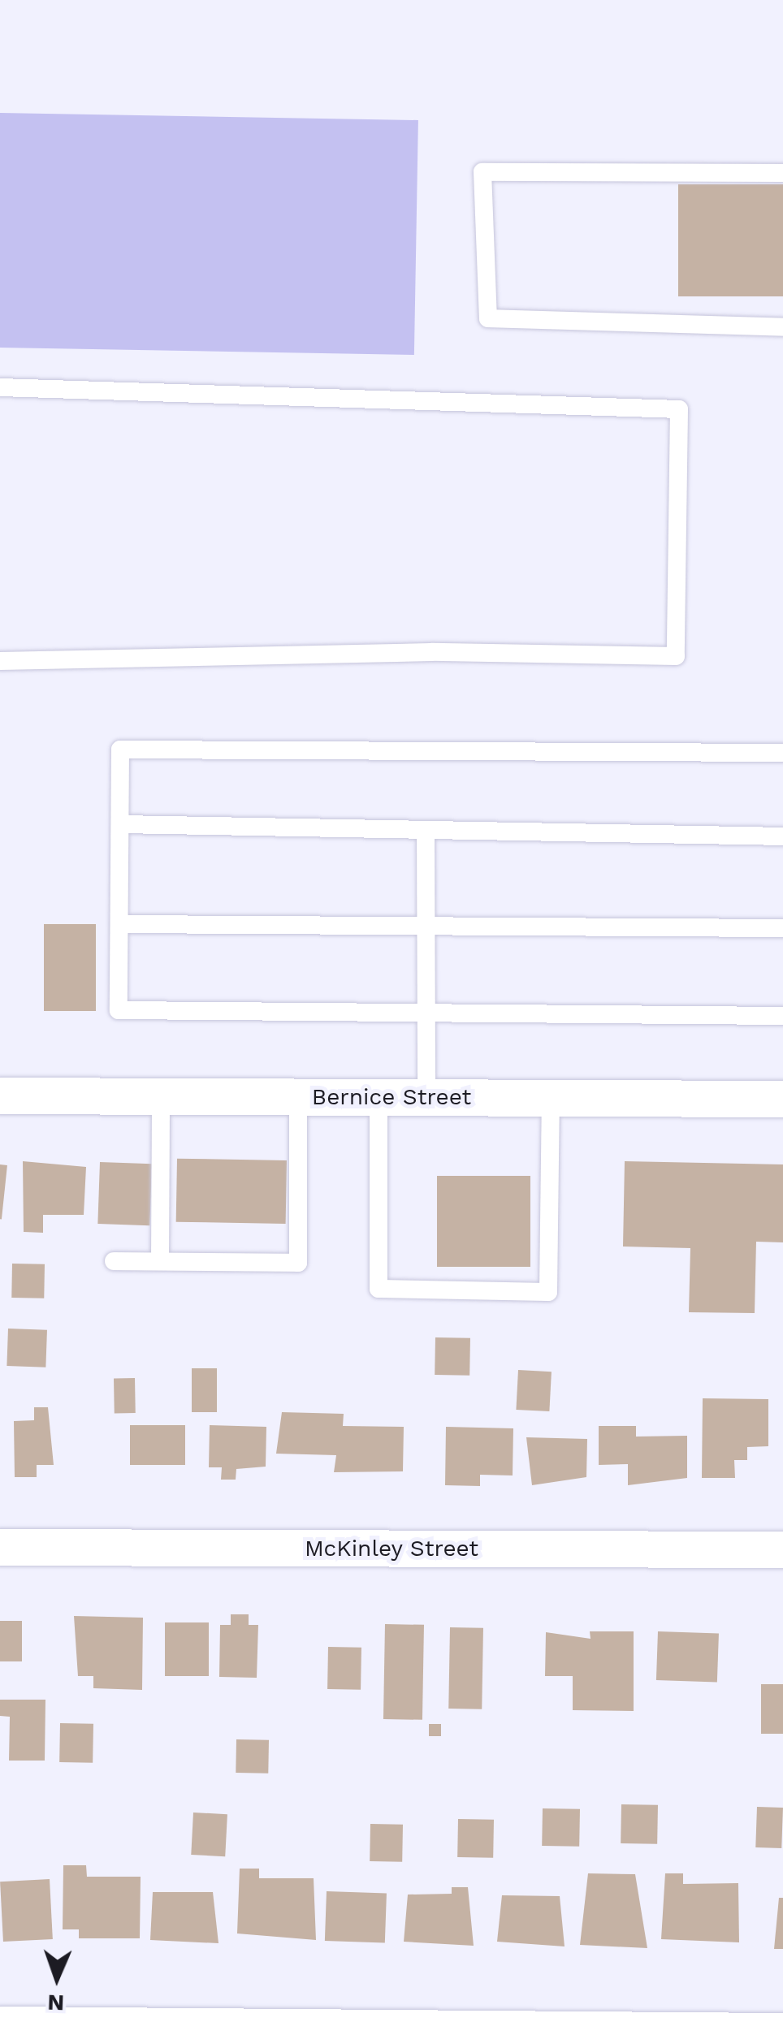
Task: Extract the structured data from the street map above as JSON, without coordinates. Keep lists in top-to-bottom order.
{
  "streets": {
    "street": ["Bernice Street", "McKinley Street"]
  },
  "north": "bottom"
}
